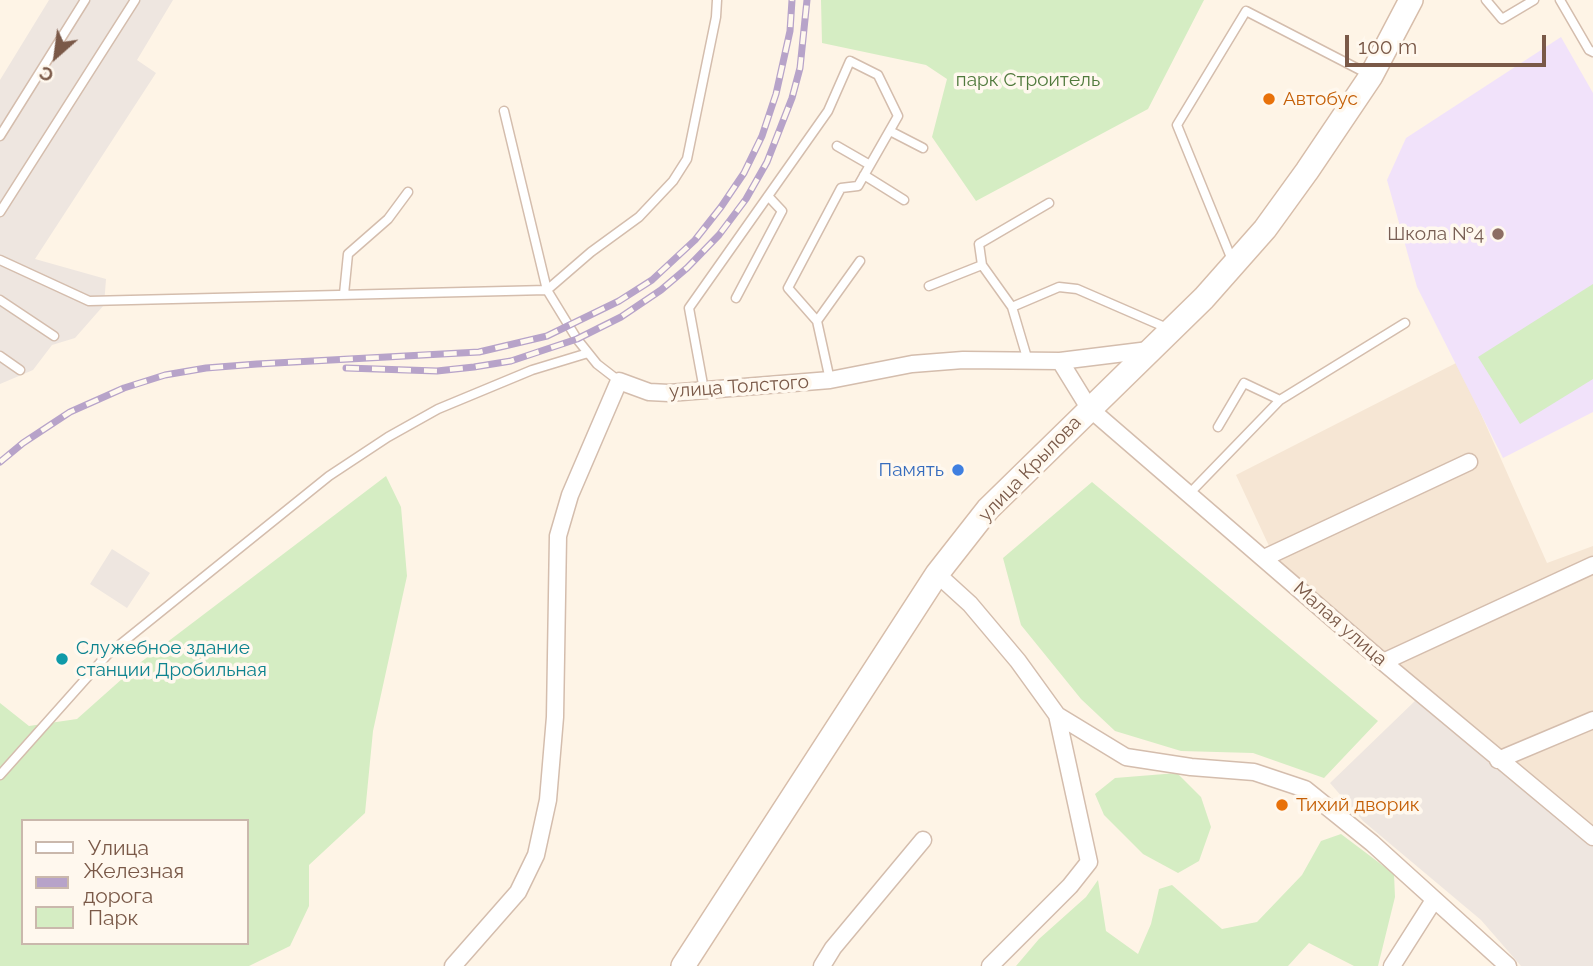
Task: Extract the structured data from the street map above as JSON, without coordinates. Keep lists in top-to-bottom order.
{
  "streets": {
    "main road": ["улица Крылова"],
    "street": ["улица Толстого", "Малая улица"]
  },
  "crossings": [
    ["улица Толстого", "улица Крылова"],
    ["улица Толстого", "Малая улица"],
    ["улица Крылова", "Малая улица"]
  ],
  "parks": ["парк Строитель"],
  "places": [
    "Автобус",
    "Школа №4",
    "Память",
    "Служебное здание станции Дробильная",
    "Тихий дворик"
  ],
  "legend": ["Улица", "Железная дорога", "Парк"],
  "scale_bar": "100 m",
  "north": "bottom left"
}
